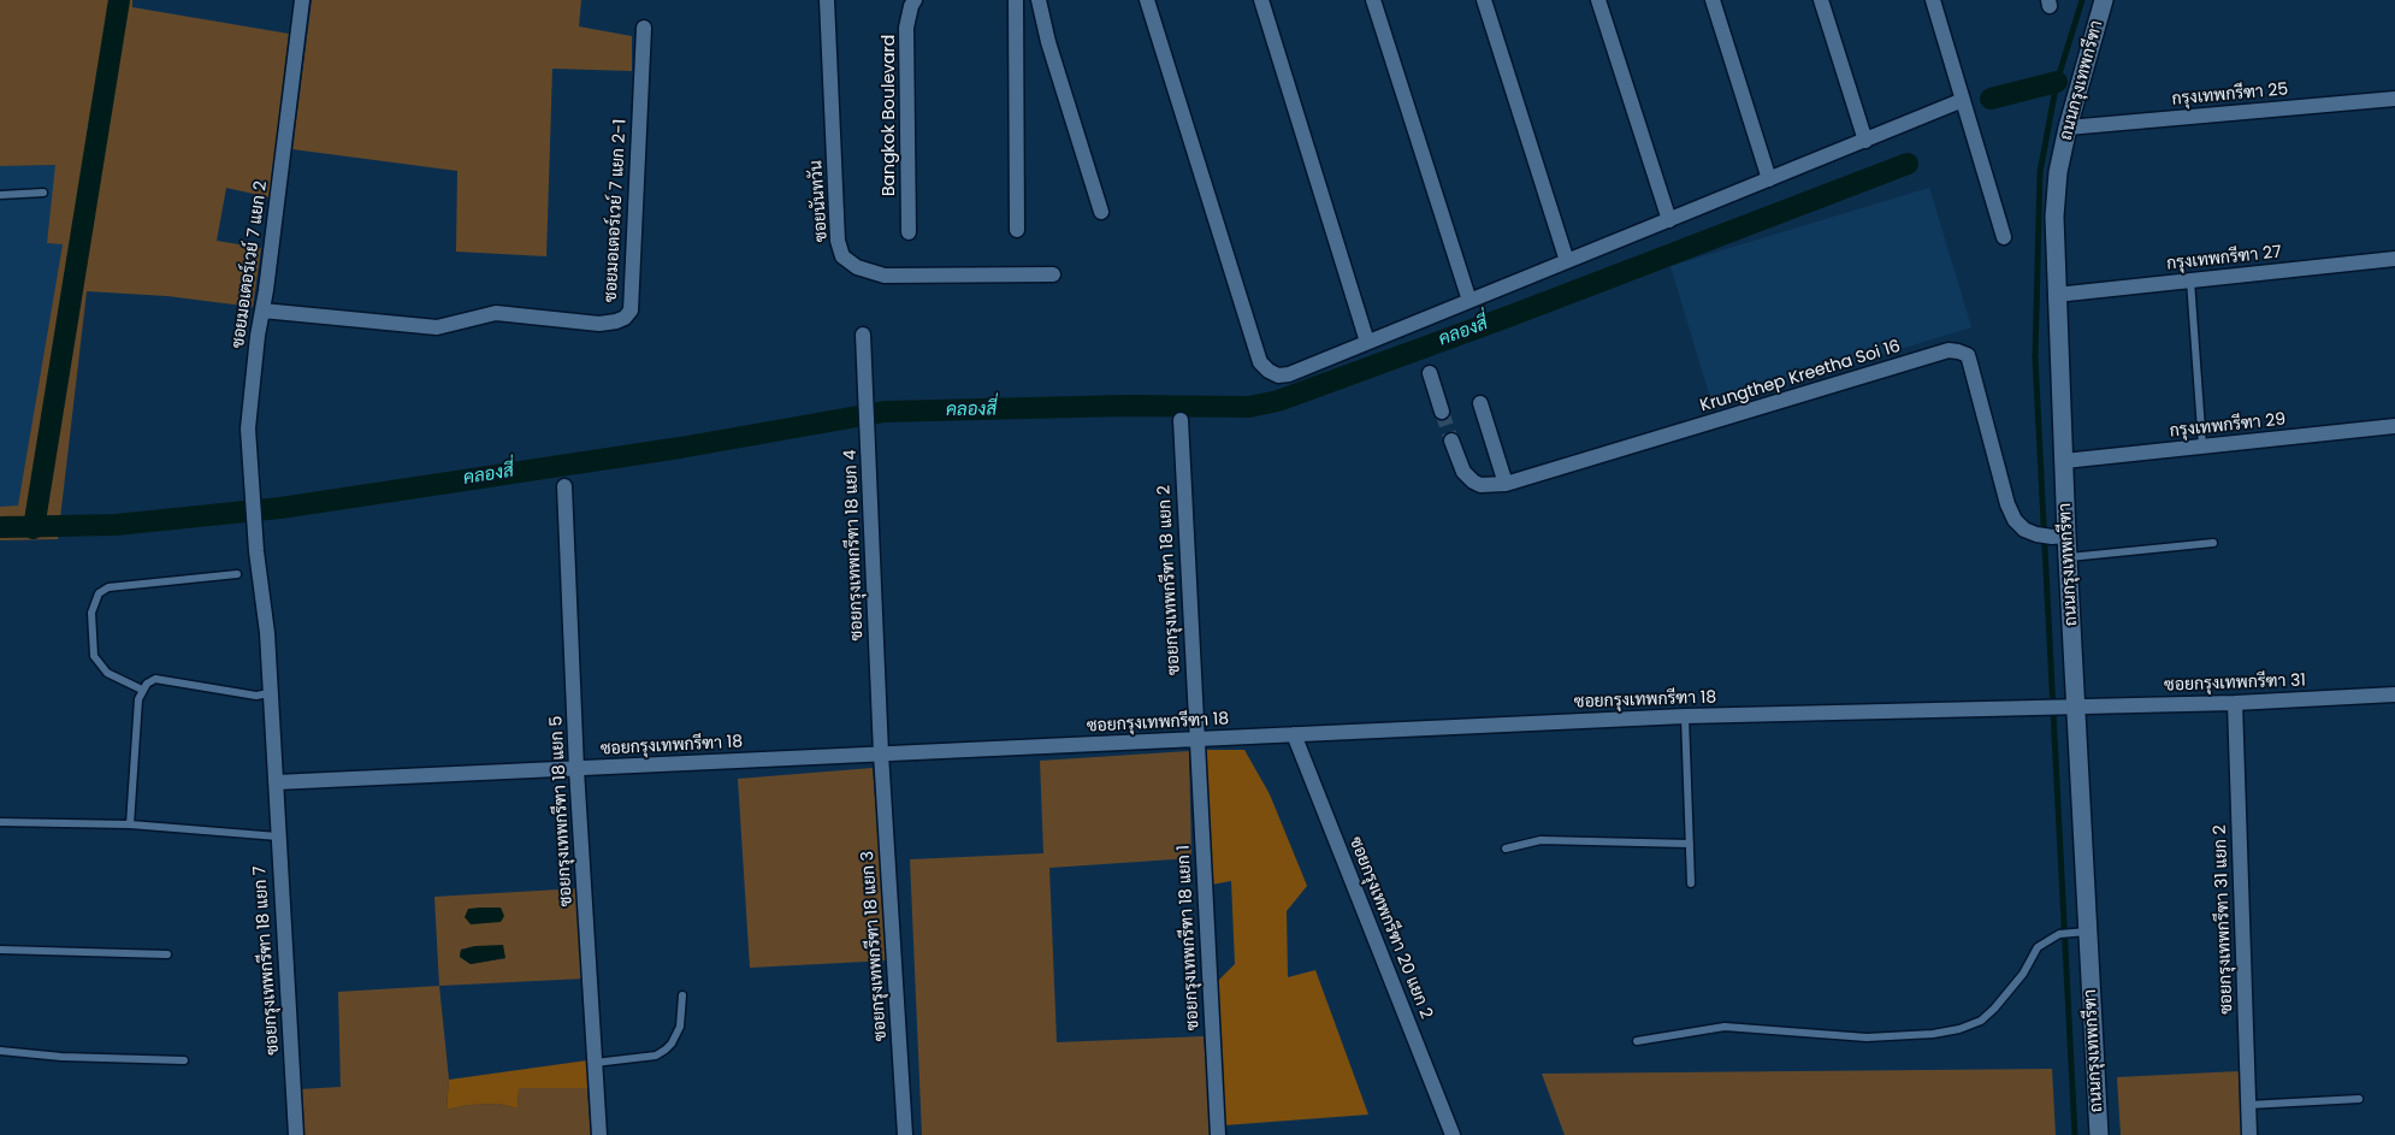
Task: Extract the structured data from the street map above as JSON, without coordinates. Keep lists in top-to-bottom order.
{
  "streets": {
    "main road": ["ถนนกรุงเทพกรีฑา"],
    "street": [
      "กรุงเทพกรีฑา 25",
      "Bangkok Boulevard",
      "ซอยนันทวัน",
      "ซอยมอเตอร์เวย์ 7 แยก 2-1",
      "กรุงเทพกรีฑา 27",
      "ซอยมอเตอร์เวย์ 7 แยก 2",
      "Krungthep Kreetha Soi 16",
      "กรุงเทพกรีฑา 29",
      "ซอยกรุงเทพกรีฑา 18 แยก 4",
      "ซอยกรุงเทพกรีฑา 18 แยก 2",
      "ซอยกรุงเทพกรีฑา 31",
      "ซอยกรุงเทพกรีฑา 18",
      "ซอยกรุงเทพกรีฑา 18 แยก 5",
      "ซอยกรุงเทพกรีฑา 31 แยก 2",
      "ซอยกรุงเทพกรีฑา 20 แยก 2",
      "ซอยกรุงเทพกรีฑา 18 แยก 1",
      "ซอยกรุงเทพกรีฑา 18 แยก 3",
      "ซอยกรุงเทพกรีฑา 18 แยก 7"
    ]
  },
  "crossings": [
    ["ถนนกรุงเทพกรีฑา", "กรุงเทพกรีฑา 25"],
    ["ถนนกรุงเทพกรีฑา", "กรุงเทพกรีฑา 27"],
    ["ถนนกรุงเทพกรีฑา", "Krungthep Kreetha Soi 16"],
    ["ถนนกรุงเทพกรีฑา", "กรุงเทพกรีฑา 29"],
    ["ถนนกรุงเทพกรีฑา", "ซอยกรุงเทพกรีฑา 31"],
    ["ซอยมอเตอร์เวย์ 7 แยก 2-1", "ซอยมอเตอร์เวย์ 7 แยก 2"],
    ["ซอยมอเตอร์เวย์ 7 แยก 2", "ซอยกรุงเทพกรีฑา 18 แยก 7"],
    ["ซอยกรุงเทพกรีฑา 18 แยก 4", "ซอยกรุงเทพกรีฑา 18"],
    ["ซอยกรุงเทพกรีฑา 18 แยก 4", "ซอยกรุงเทพกรีฑา 18 แยก 3"],
    ["ซอยกรุงเทพกรีฑา 18 แยก 2", "ซอยกรุงเทพกรีฑา 18"],
    ["ซอยกรุงเทพกรีฑา 18 แยก 2", "ซอยกรุงเทพกรีฑา 18 แยก 1"],
    ["ซอยกรุงเทพกรีฑา 31", "ซอยกรุงเทพกรีฑา 18"],
    ["ซอยกรุงเทพกรีฑา 31", "ซอยกรุงเทพกรีฑา 31 แยก 2"],
    ["ซอยกรุงเทพกรีฑา 18", "ซอยกรุงเทพกรีฑา 18 แยก 5"],
    ["ซอยกรุงเทพกรีฑา 18", "ซอยกรุงเทพกรีฑา 20 แยก 2"],
    ["ซอยกรุงเทพกรีฑา 18", "ซอยกรุงเทพกรีฑา 18 แยก 1"],
    ["ซอยกรุงเทพกรีฑา 18", "ซอยกรุงเทพกรีฑา 18 แยก 3"],
    ["ซอยกรุงเทพกรีฑา 18", "ซอยกรุงเทพกรีฑา 18 แยก 7"]
  ],
  "water": ["คลองสี่"]
}
